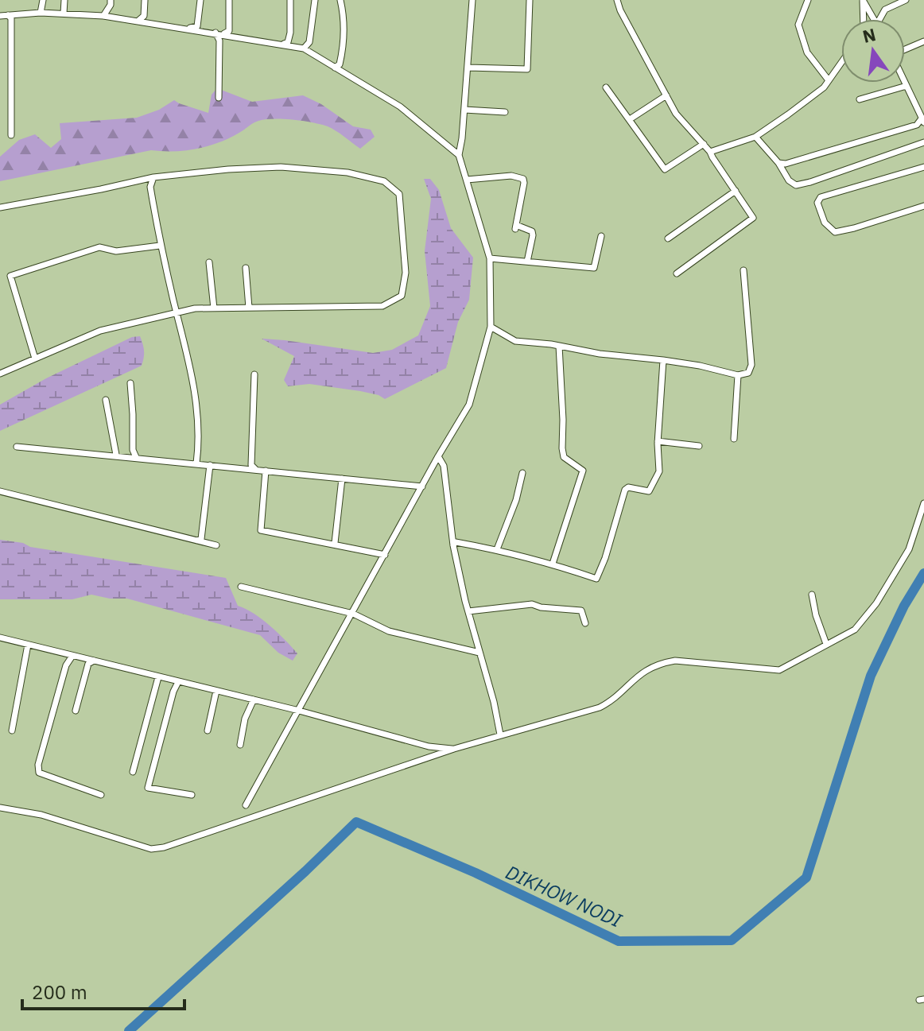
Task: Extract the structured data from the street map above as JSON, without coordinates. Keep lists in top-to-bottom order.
{
  "water": ["DIKHOW NODI"],
  "scale_bar": "200 m",
  "north": "top"
}
